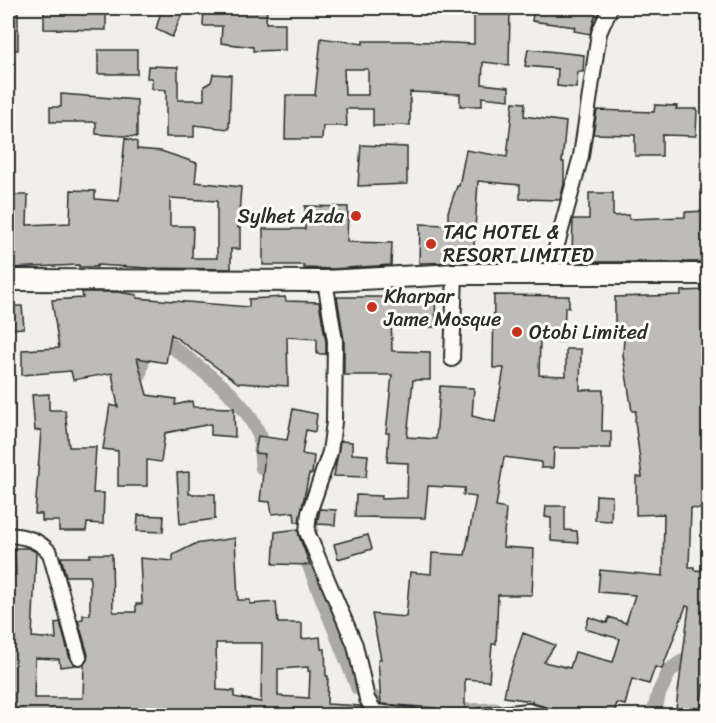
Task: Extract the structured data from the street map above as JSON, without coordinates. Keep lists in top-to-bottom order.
{
  "places": [
    "Sylhet Azda",
    "TAC HOTEL & RESORT LIMITED",
    "Kharpar Jame Mosque",
    "Otobi Limited"
  ]
}
